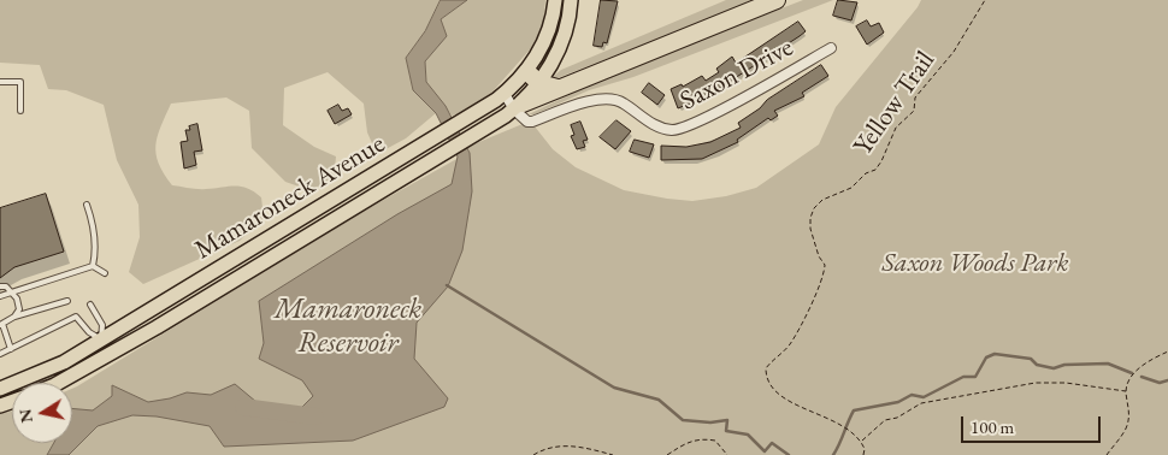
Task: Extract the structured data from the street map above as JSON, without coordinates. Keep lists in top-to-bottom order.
{
  "streets": {
    "main road": ["Mamaroneck Avenue"],
    "street": ["Saxon Drive"],
    "path": ["Yellow Trail"]
  },
  "crossings": [
    ["Saxon Drive", "Mamaroneck Avenue"]
  ],
  "water": ["Mamaroneck Reservoir"],
  "parks": ["Saxon Woods Park"],
  "scale_bar": "100 m",
  "north": "left"
}
